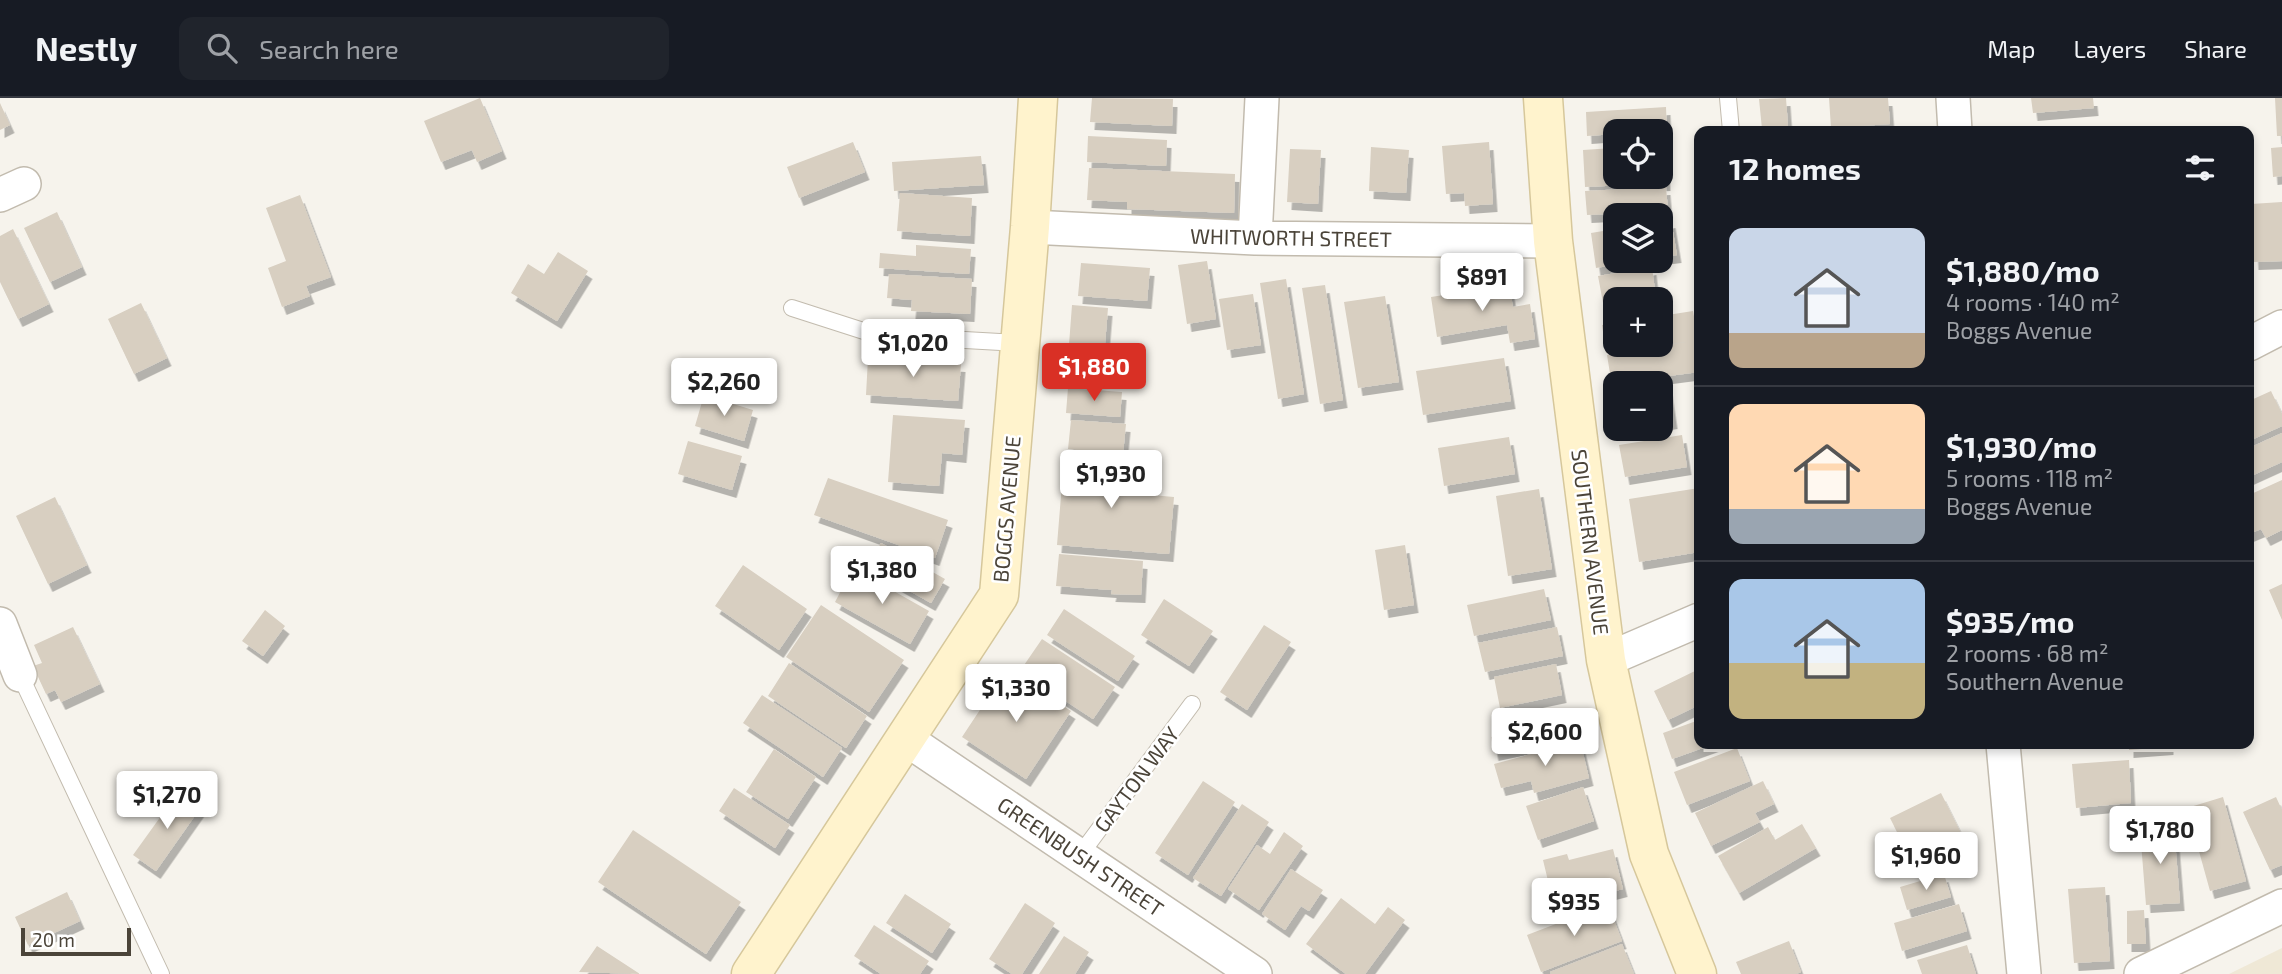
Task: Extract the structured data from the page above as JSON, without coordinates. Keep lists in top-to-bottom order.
{
  "streets": {
    "street": [
      "WHITWORTH STREET",
      "BOGGS AVENUE",
      "SOUTHERN AVENUE",
      "GREENBUSH STREET"
    ],
    "lane": ["GAYTON WAY"]
  },
  "crossings": [
    ["WHITWORTH STREET", "BOGGS AVENUE"],
    ["WHITWORTH STREET", "SOUTHERN AVENUE"],
    ["BOGGS AVENUE", "GREENBUSH STREET"],
    ["GAYTON WAY", "GREENBUSH STREET"]
  ],
  "scale_bar": "20 m",
  "page": {
    "header": "Nestly",
    "search": "Search here",
    "nav": ["Map", "Layers", "Share"],
    "map_buttons": ["+", "−"],
    "heading": "12 homes",
    "list": [
      {
        "name": "$1,880/mo",
        "note": "4 rooms · 140 m² · Boggs Avenue"
      },
      {
        "name": "$1,930/mo",
        "note": "5 rooms · 118 m² · Boggs Avenue"
      },
      {
        "name": "$935/mo",
        "note": "2 rooms · 68 m² · Southern Avenue"
      }
    ],
    "price": [
      "$891",
      "$1,020",
      "$1,880",
      "$2,260",
      "$1,930",
      "$1,380",
      "$1,330",
      "$2,600",
      "$1,270",
      "$1,780",
      "$1,960",
      "$935"
    ],
    "scale": "20 m"
  }
}
